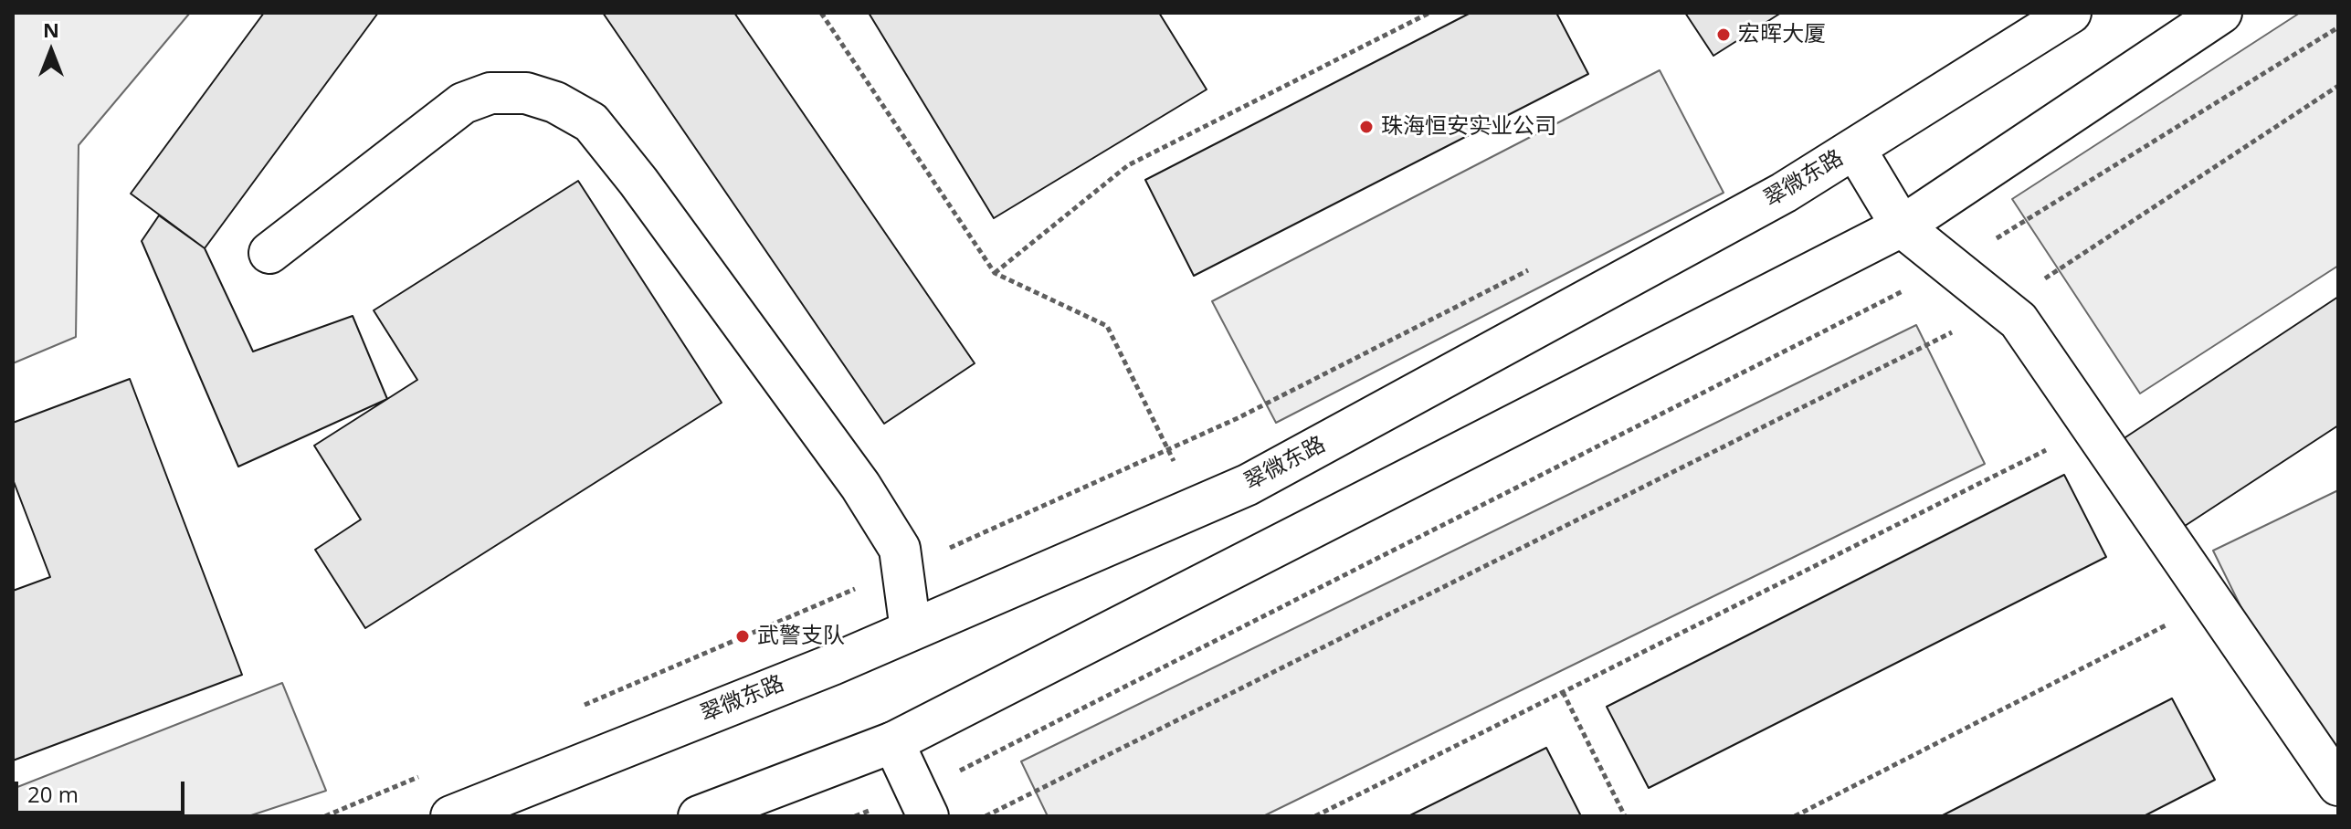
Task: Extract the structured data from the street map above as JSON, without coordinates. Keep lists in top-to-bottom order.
{
  "streets": {
    "main road": ["翠微东路"]
  },
  "places": ["宏晖大厦", "珠海恒安实业公司", "武警支队"],
  "scale_bar": "20 m",
  "north": "top"
}
